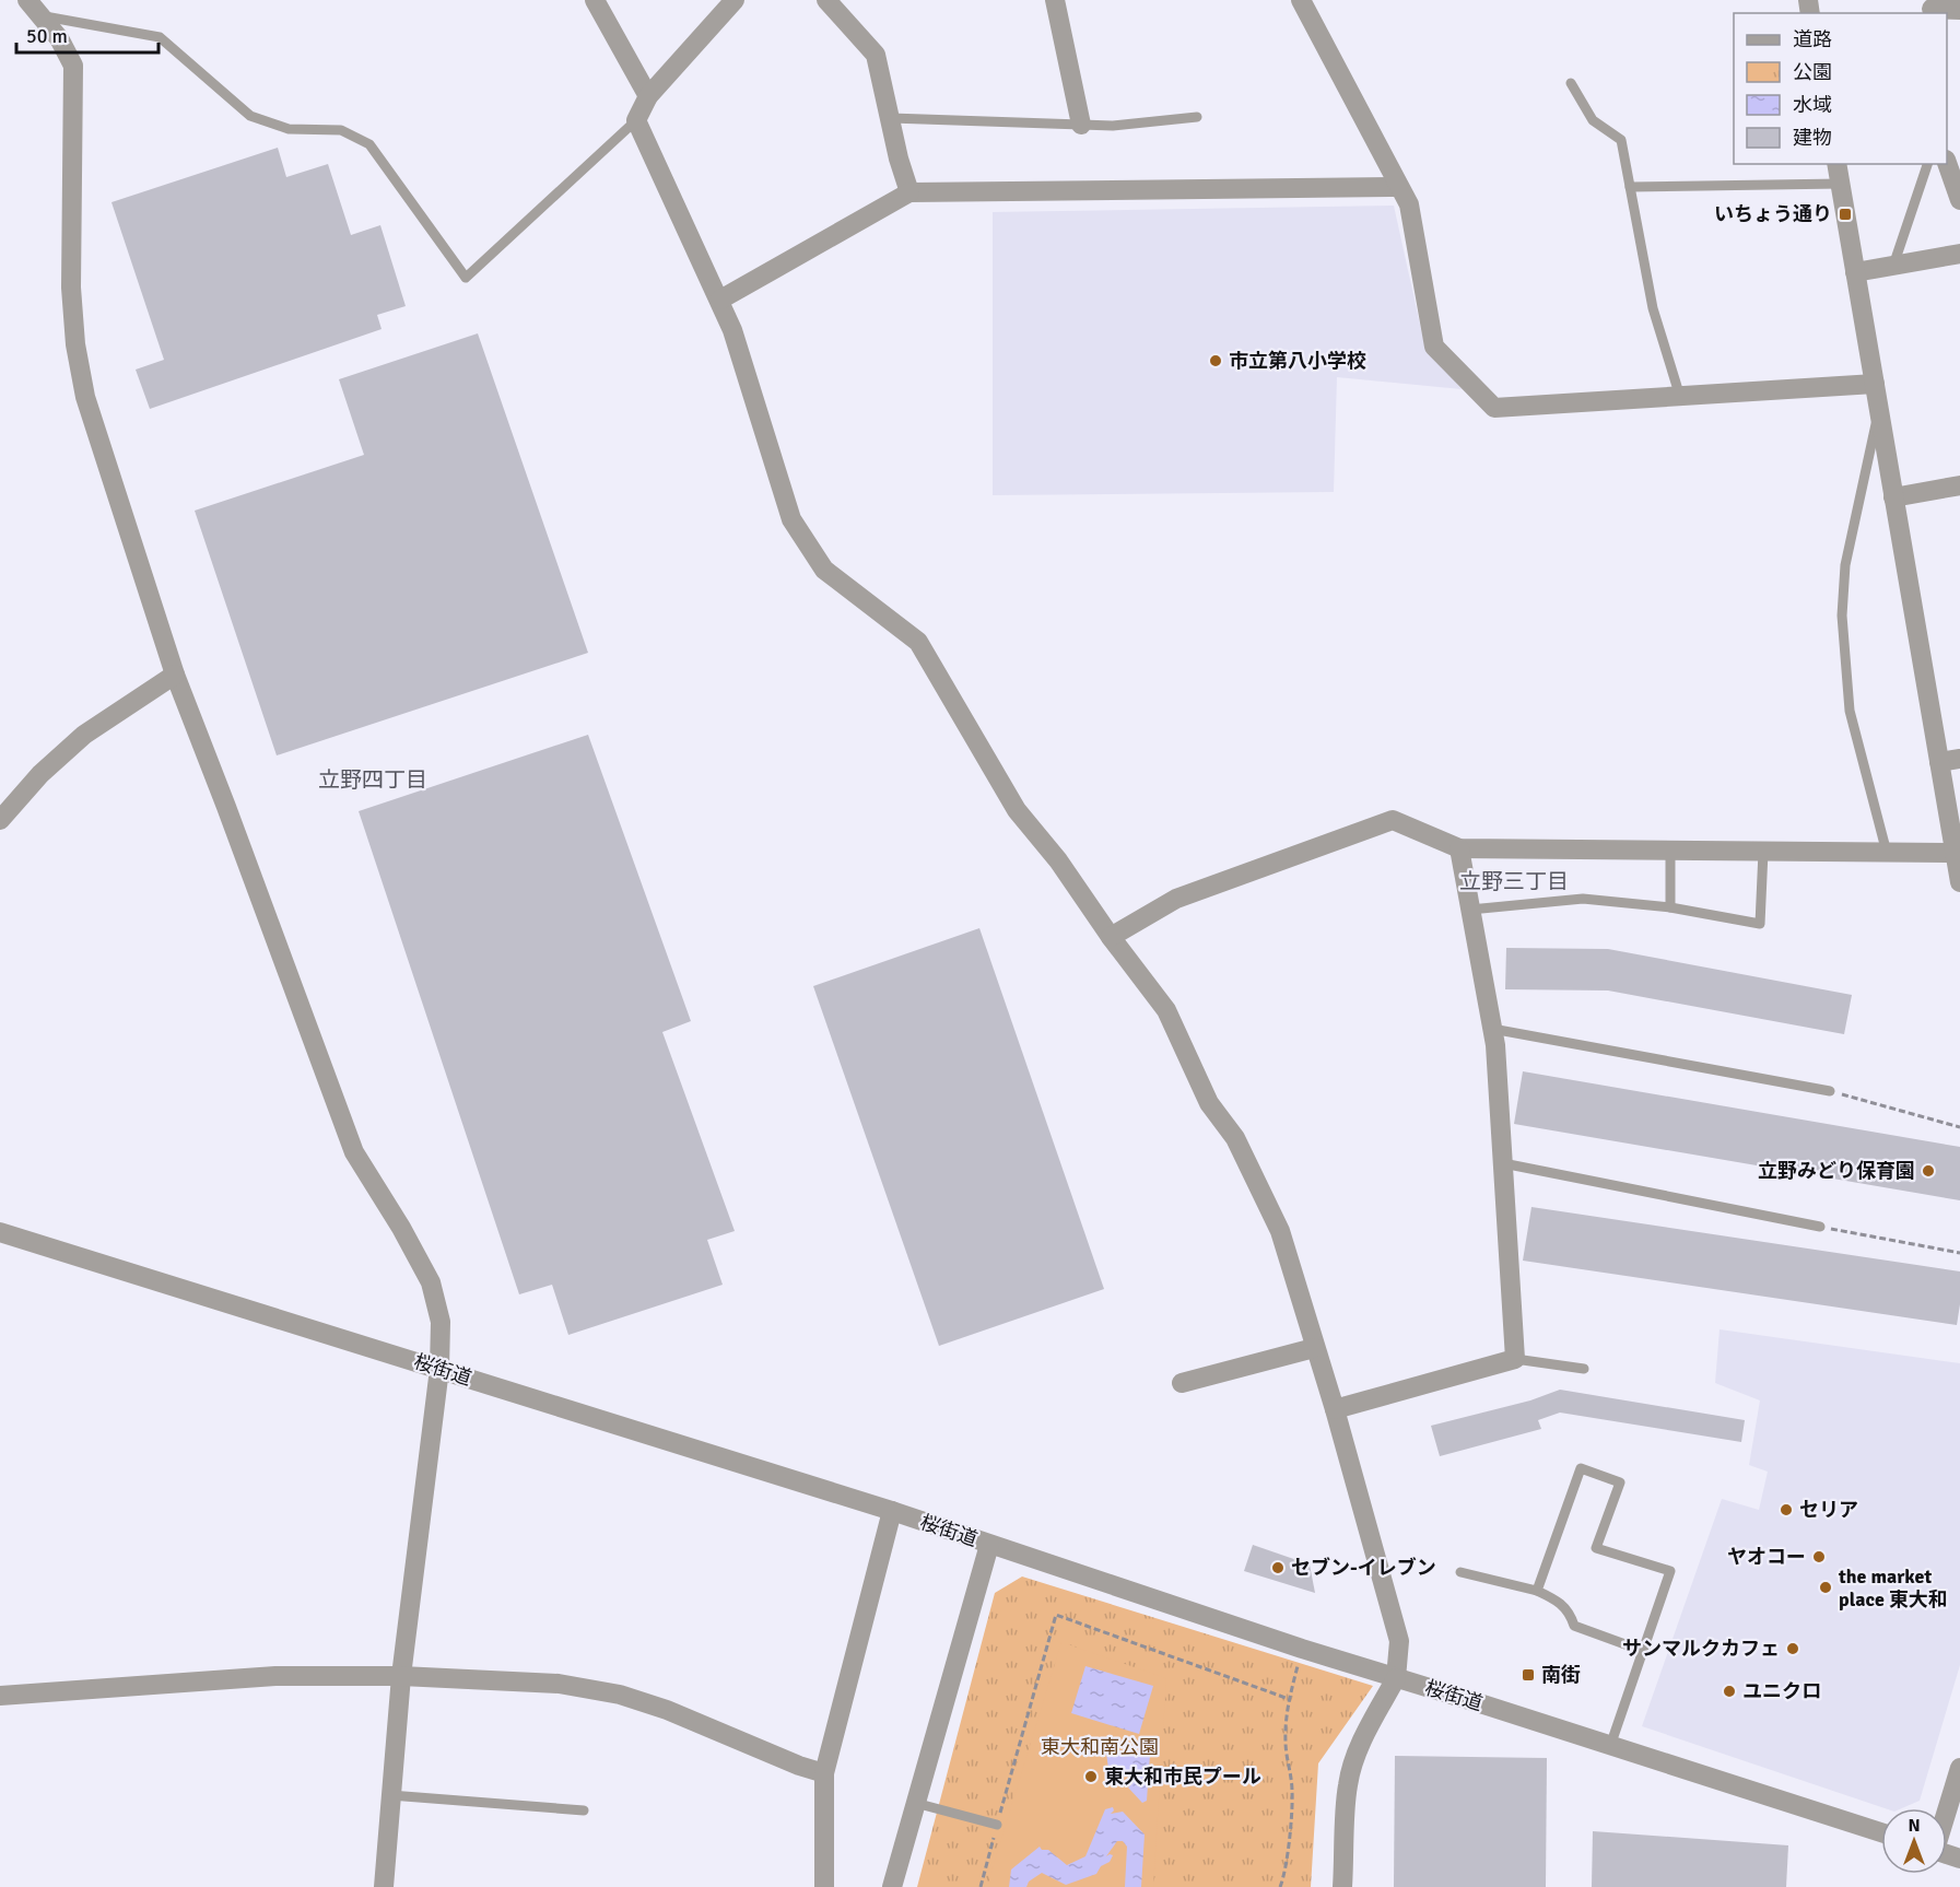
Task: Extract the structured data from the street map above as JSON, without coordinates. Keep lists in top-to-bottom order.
{
  "streets": {
    "street": ["桜街道"]
  },
  "districts": ["立野四丁目", "立野三丁目"],
  "parks": ["東大和南公園"],
  "places": {
    "transit": ["いちょう通り", "南街"],
    "other": [
      "市立第八小学校",
      "立野みどり保育園",
      "セリア",
      "ヤオコー",
      "セブン-イレブン",
      "the market place 東大和",
      "サンマルクカフェ",
      "ユニクロ",
      "東大和市民プール"
    ]
  },
  "legend": [
    "道路",
    "公園",
    "水域",
    "建物"
  ],
  "scale_bar": "50 m",
  "north": "top"
}
